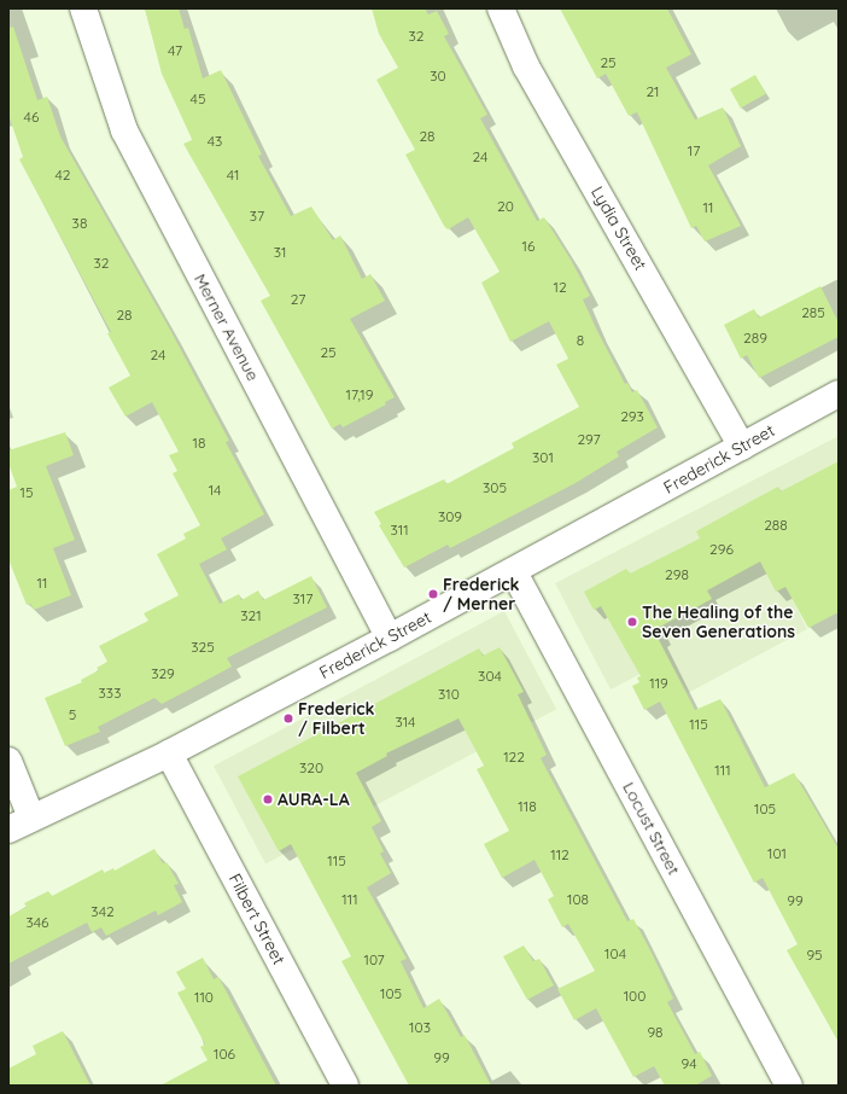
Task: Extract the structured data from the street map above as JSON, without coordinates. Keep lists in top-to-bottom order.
{
  "streets": {
    "street": [
      "Lydia Street",
      "Merner Avenue",
      "Frederick Street",
      "Locust Street",
      "Filbert Street"
    ]
  },
  "crossings": [
    ["Lydia Street", "Frederick Street"],
    ["Merner Avenue", "Frederick Street"],
    ["Frederick Street", "Locust Street"],
    ["Frederick Street", "Filbert Street"]
  ],
  "places": [
    "Frederick / Merner",
    "The Healing of the Seven Generations",
    "Frederick / Filbert",
    "AURA-LA"
  ],
  "house_numbers": [
    "32",
    "47",
    "25",
    "30",
    "21",
    "45",
    "46",
    "28",
    "43",
    "17",
    "24",
    "42",
    "41",
    "20",
    "11",
    "37",
    "38",
    "16",
    "31",
    "32",
    "12",
    "27",
    "285",
    "28",
    "289",
    "8",
    "25",
    "24",
    "17,19",
    "293",
    "297",
    "18",
    "301",
    "305",
    "14",
    "15",
    "309",
    "288",
    "311",
    "296",
    "298",
    "11",
    "317",
    "321",
    "325",
    "329",
    "304",
    "119",
    "333",
    "310",
    "5",
    "314",
    "115",
    "122",
    "320",
    "111",
    "118",
    "105",
    "101",
    "112",
    "115",
    "111",
    "108",
    "99",
    "342",
    "346",
    "104",
    "95",
    "107",
    "105",
    "100",
    "110",
    "103",
    "98",
    "106",
    "99",
    "94"
  ]
}
